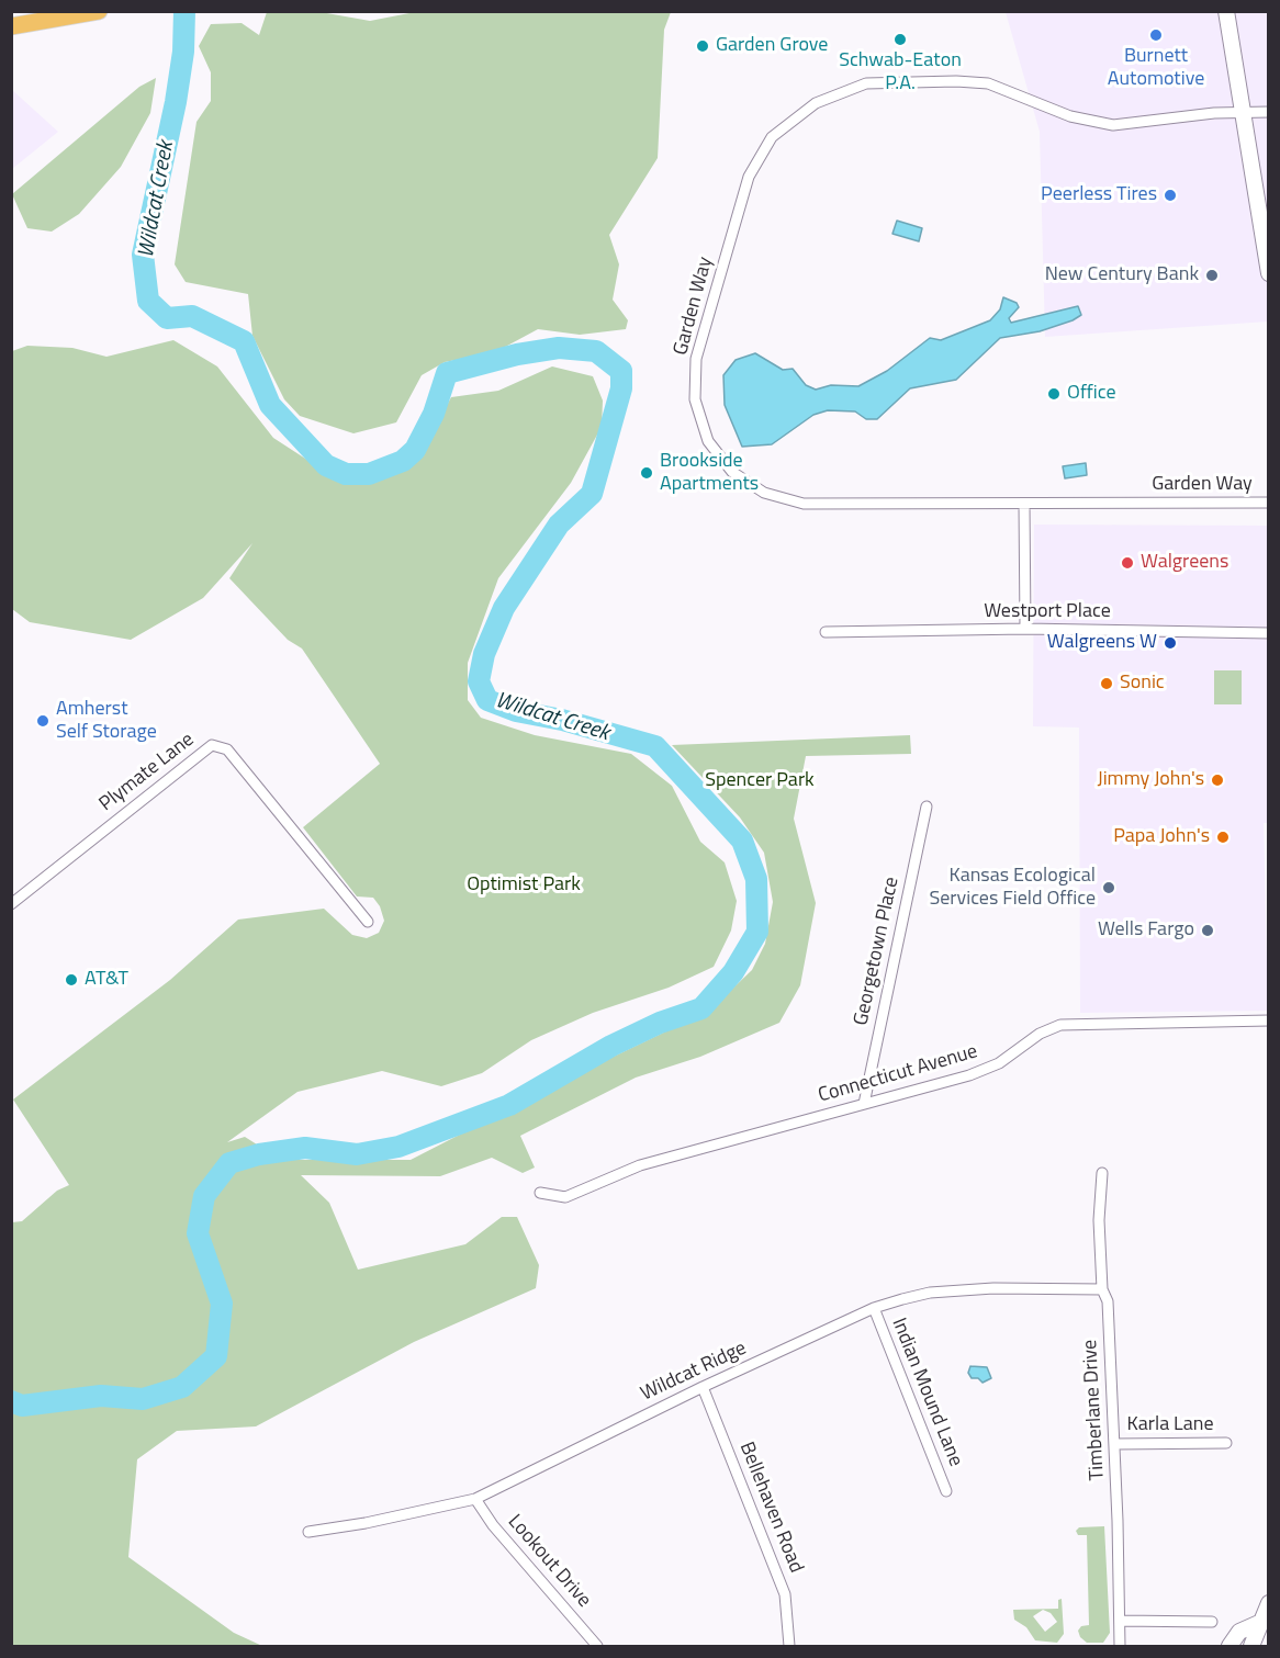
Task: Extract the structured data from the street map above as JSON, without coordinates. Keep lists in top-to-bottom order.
{
  "streets": {
    "street": [
      "Garden Way",
      "Westport Place",
      "Plymate Lane",
      "Georgetown Place",
      "Connecticut Avenue",
      "Wildcat Ridge",
      "Indian Mound Lane",
      "Timberlane Drive",
      "Karla Lane",
      "Bellehaven Road",
      "Lookout Drive"
    ]
  },
  "crossings": [
    ["Georgetown Place", "Connecticut Avenue"],
    ["Wildcat Ridge", "Indian Mound Lane"],
    ["Wildcat Ridge", "Timberlane Drive"],
    ["Wildcat Ridge", "Bellehaven Road"],
    ["Wildcat Ridge", "Lookout Drive"],
    ["Timberlane Drive", "Karla Lane"]
  ],
  "water": ["Wildcat Creek"],
  "parks": ["Spencer Park", "Optimist Park"],
  "places": [
    "Burnett Automotive",
    "Schwab-Eaton P.A.",
    "Garden Grove",
    "Peerless Tires",
    "New Century Bank",
    "Office",
    "Brookside Apartments",
    "Walgreens",
    "Walgreens W",
    "Sonic",
    "Amherst Self Storage",
    "Jimmy John's",
    "Papa John's",
    "Kansas Ecological Services Field Office",
    "Wells Fargo",
    "AT&T"
  ]
}
